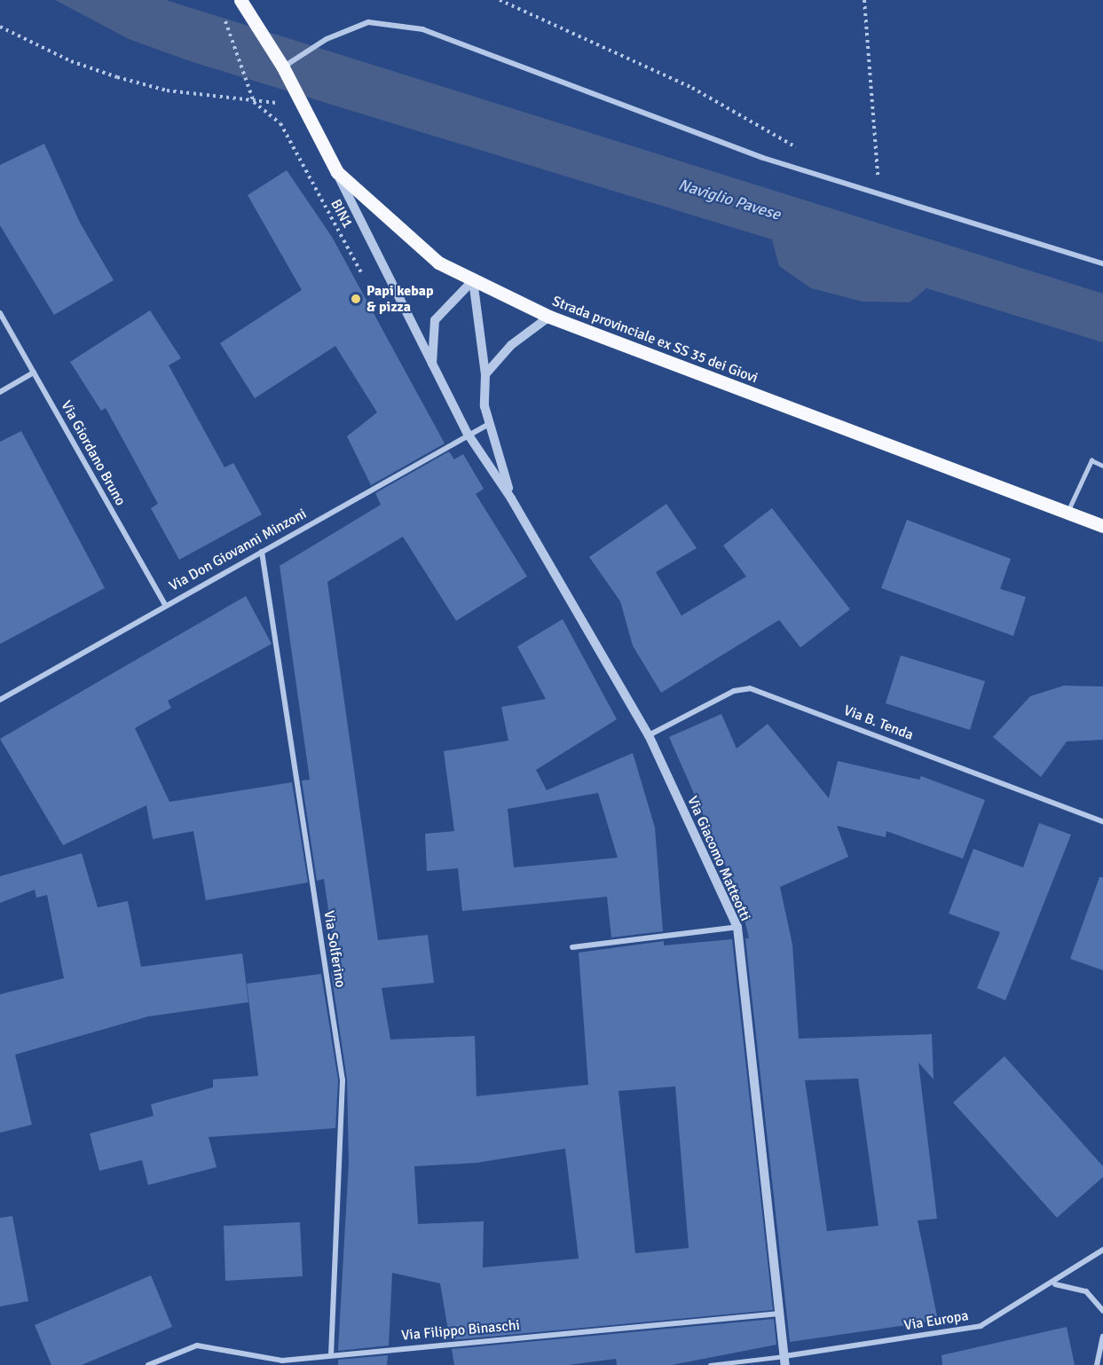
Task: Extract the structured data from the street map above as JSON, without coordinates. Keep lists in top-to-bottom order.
{
  "streets": {
    "main road": ["Strada provinciale ex SS 35 dei Giovi"],
    "street": [
      "Via Giordano Bruno",
      "Via Don Giovanni Minzoni",
      "Via B. Tenda",
      "Via Giacomo Matteotti",
      "Via Solferino",
      "Via Europa",
      "Via Filippo Binaschi"
    ],
    "path": ["BIN1"]
  },
  "crossings": [
    ["Strada provinciale ex SS 35 dei Giovi", "Via Giacomo Matteotti"],
    ["Via Giordano Bruno", "Via Don Giovanni Minzoni"],
    ["Via Don Giovanni Minzoni", "Via Giacomo Matteotti"],
    ["Via Don Giovanni Minzoni", "Via Solferino"],
    ["Via B. Tenda", "Via Giacomo Matteotti"],
    ["Via Giacomo Matteotti", "Via Europa"],
    ["Via Giacomo Matteotti", "Via Filippo Binaschi"],
    ["Via Solferino", "Via Filippo Binaschi"]
  ],
  "water": ["Naviglio Pavese"],
  "places": ["Papi kebap & pizza"]
}
